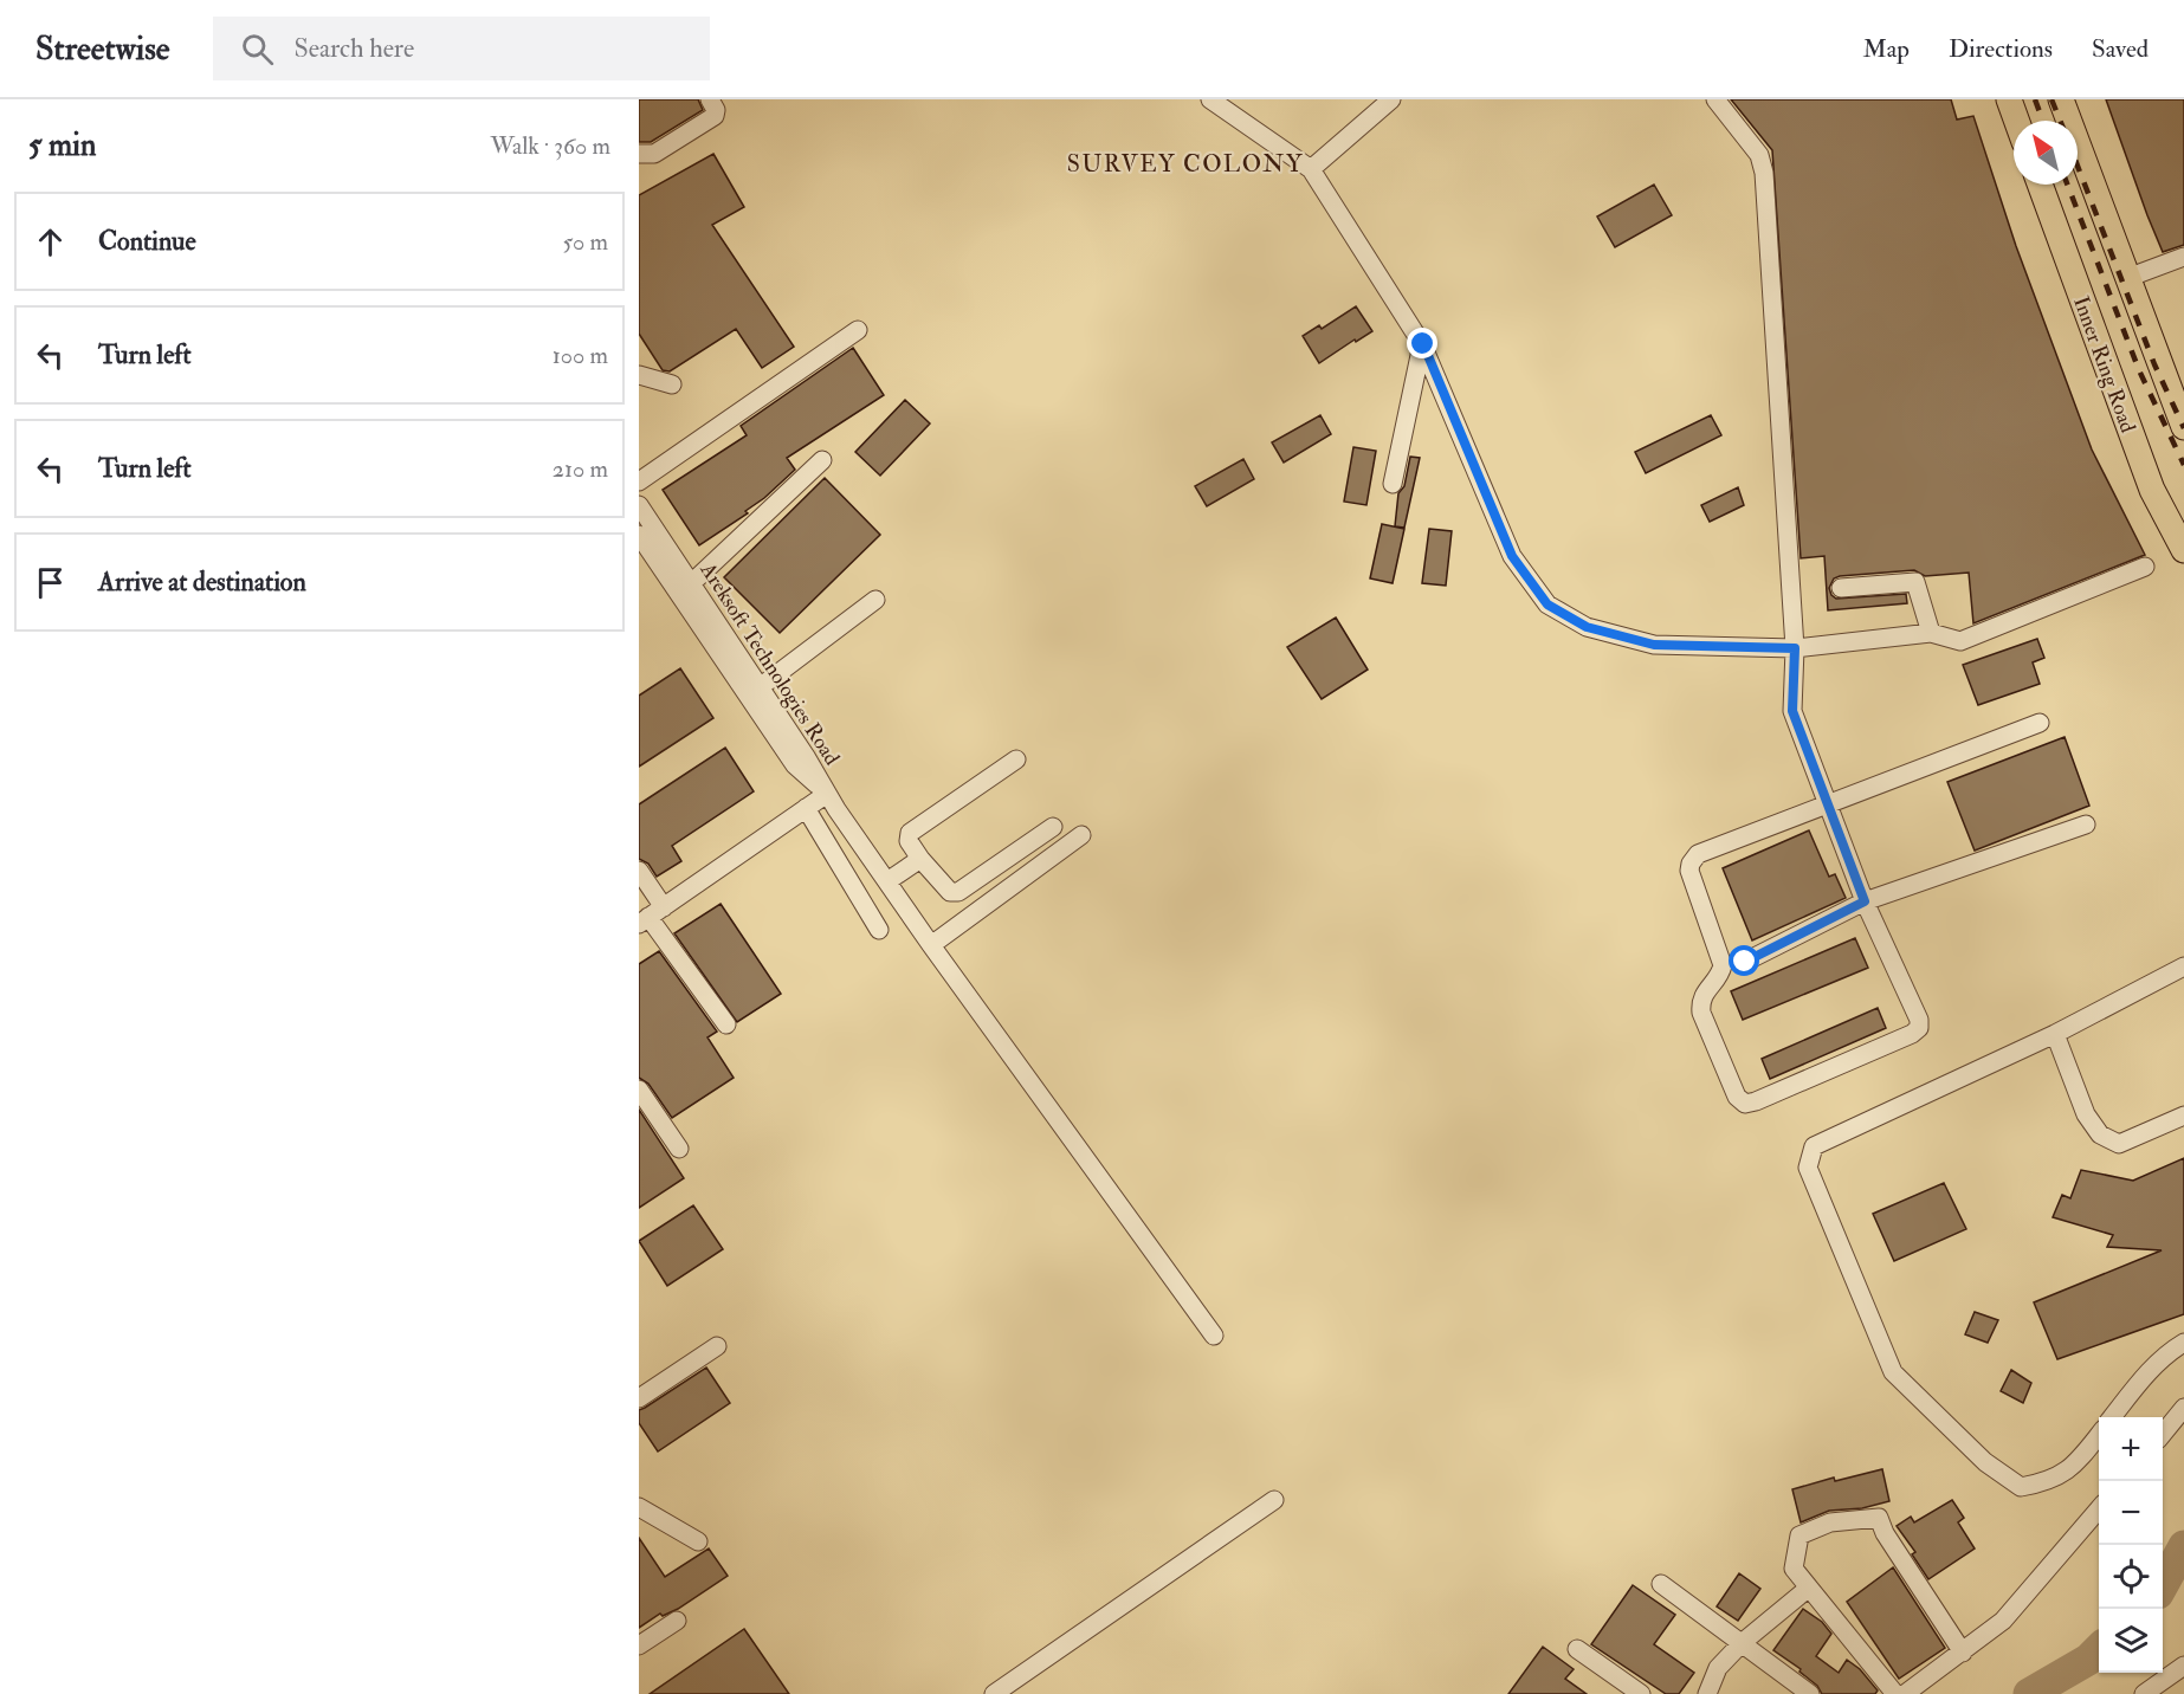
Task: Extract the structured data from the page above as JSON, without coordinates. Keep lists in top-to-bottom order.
{
  "streets": {
    "highway": ["Inner Ring Road"],
    "street": ["Areksoft Technologies Road"]
  },
  "districts": ["SURVEY COLONY"],
  "north": "top left",
  "page": {
    "header": "Streetwise",
    "search": "Search here",
    "nav": ["Map", "Directions", "Saved"],
    "heading": ["5 min", "Walk · 360 m"],
    "list": [
      ["Continue", "50 m"],
      ["Turn left", "100 m"],
      ["Turn left", "210 m"],
      "Arrive at destination"
    ],
    "map_buttons": ["+", "−"]
  }
}
